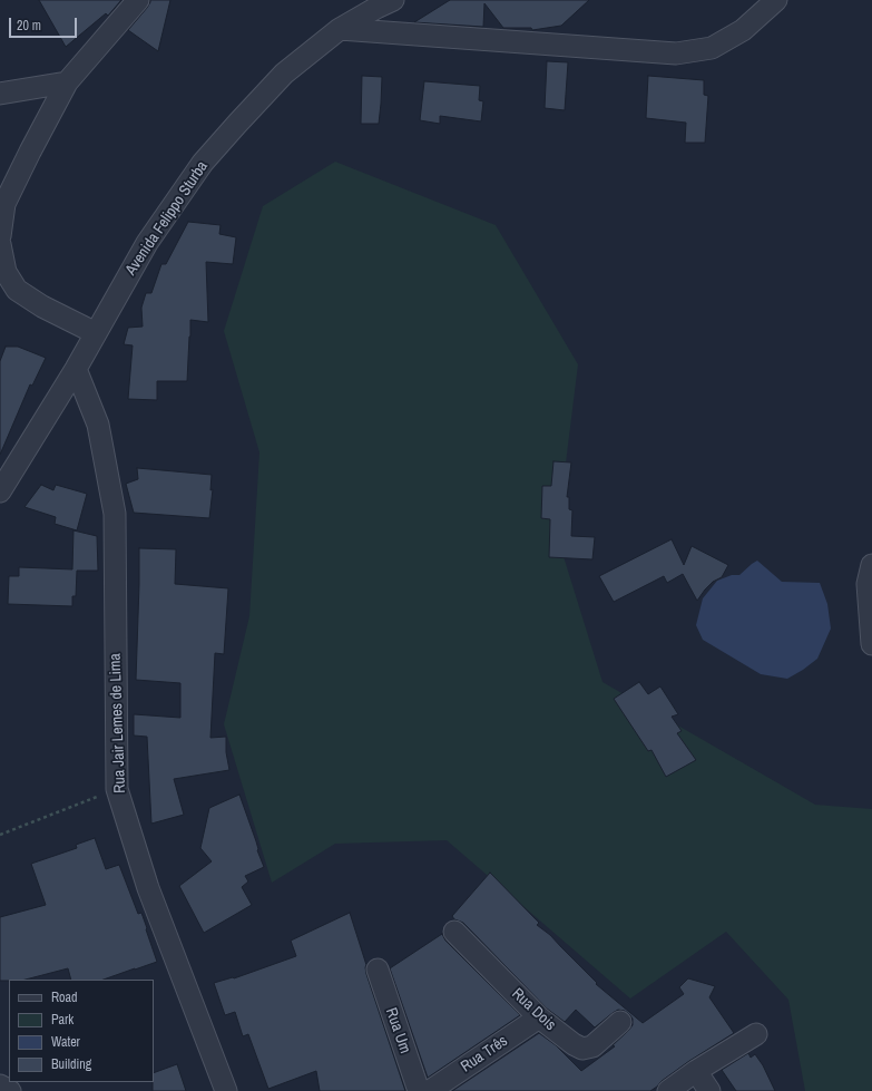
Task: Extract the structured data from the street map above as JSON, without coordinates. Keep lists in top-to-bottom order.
{
  "streets": {
    "street": [
      "Avenida Felippo Sturba",
      "Rua Jair Lemes de Lima",
      "Rua Dois",
      "Rua Um",
      "Rua Três"
    ]
  },
  "crossings": [
    ["Avenida Felippo Sturba", "Rua Jair Lemes de Lima"],
    ["Rua Dois", "Rua Três"]
  ],
  "legend": [
    "Road",
    "Park",
    "Water",
    "Building"
  ],
  "scale_bar": "20 m"
}
